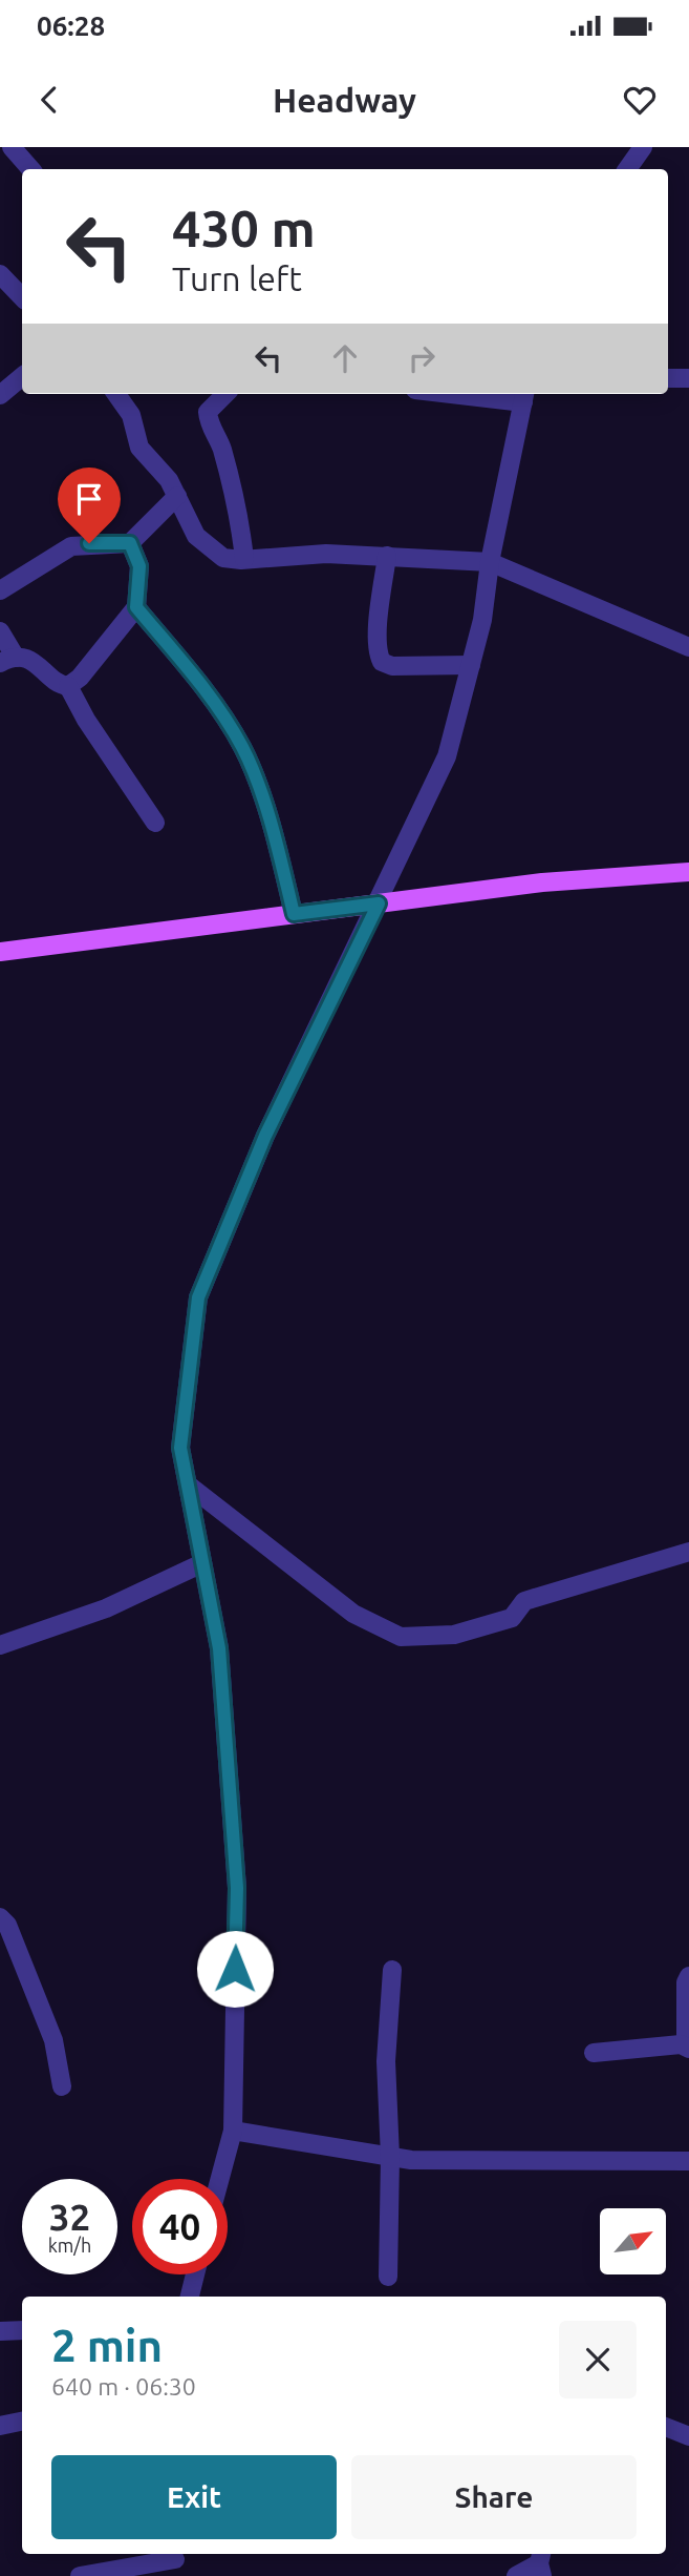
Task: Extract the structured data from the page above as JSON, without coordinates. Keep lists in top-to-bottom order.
{
  "north": "top right",
  "page": {
    "status": "06:28",
    "header": "Headway",
    "turn": ["430 m", "Turn left"],
    "speed": "32 km/h",
    "limit": "40",
    "heading": ["2 min", "640 m · 06:30"],
    "buttons": ["Exit", "Share"]
  }
}
